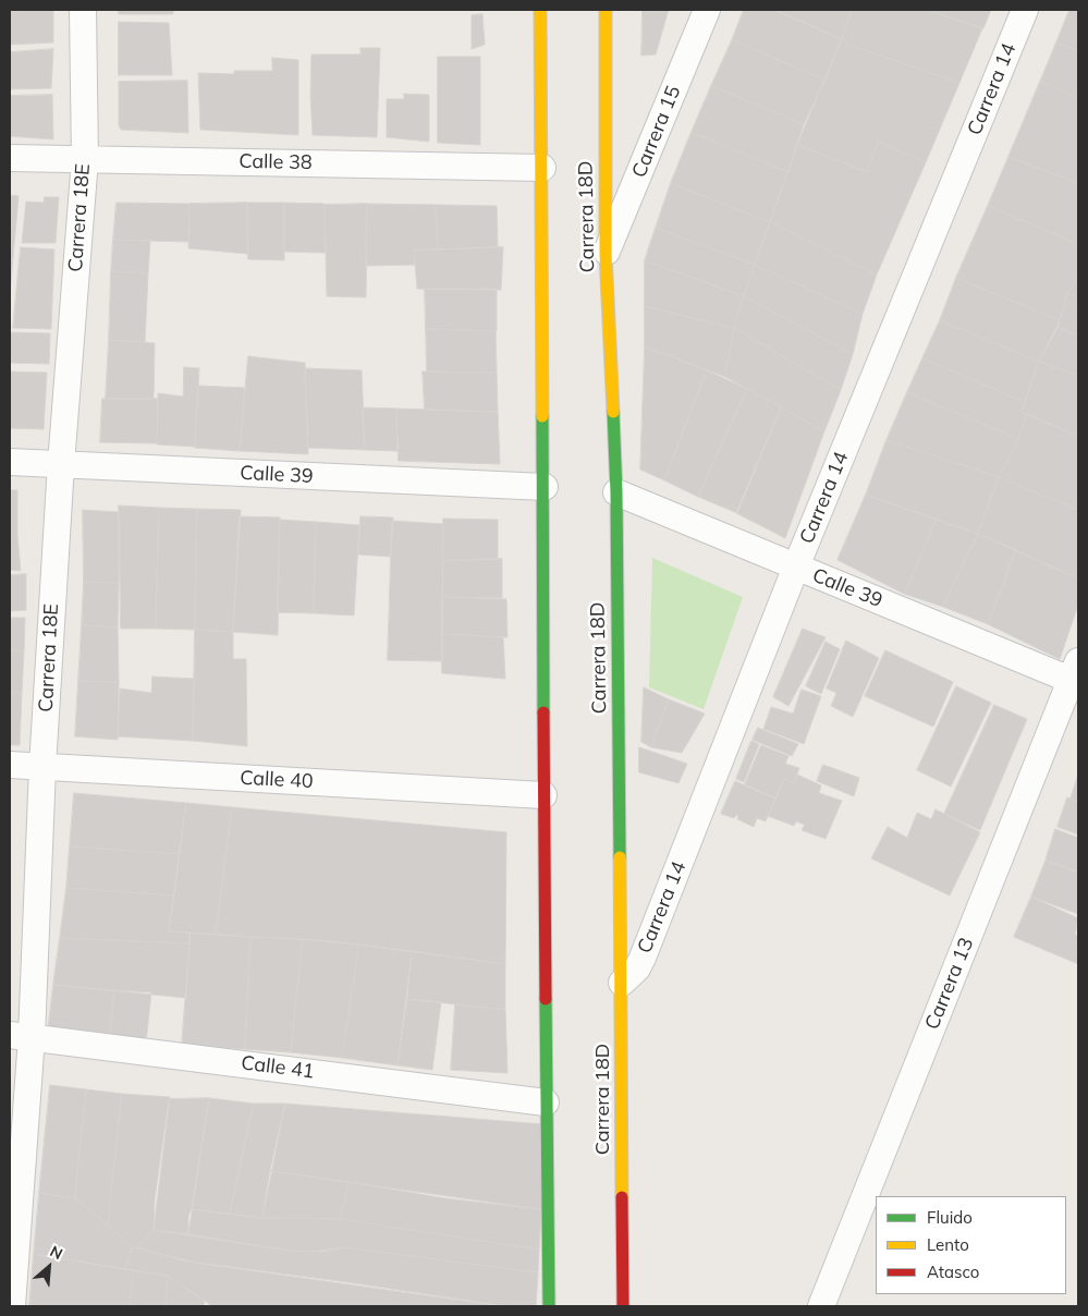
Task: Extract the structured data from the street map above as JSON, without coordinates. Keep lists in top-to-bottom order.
{
  "streets": {
    "main road": ["Carrera 18D"],
    "street": [
      "Carrera 14",
      "Carrera 15",
      "Calle 38",
      "Carrera 18E",
      "Calle 39",
      "Calle 40",
      "Carrera 13",
      "Calle 41"
    ]
  },
  "crossings": [
    ["Carrera 14", "Carrera 18D"],
    ["Carrera 14", "Calle 39"],
    ["Carrera 15", "Carrera 18D"],
    ["Calle 38", "Carrera 18E"],
    ["Carrera 18D", "Calle 39"],
    ["Carrera 18E", "Calle 39"],
    ["Carrera 18E", "Calle 40"],
    ["Carrera 18E", "Calle 41"],
    ["Calle 39", "Carrera 13"]
  ],
  "legend": ["Fluido", "Lento", "Atasco"],
  "north": "top right"
}
